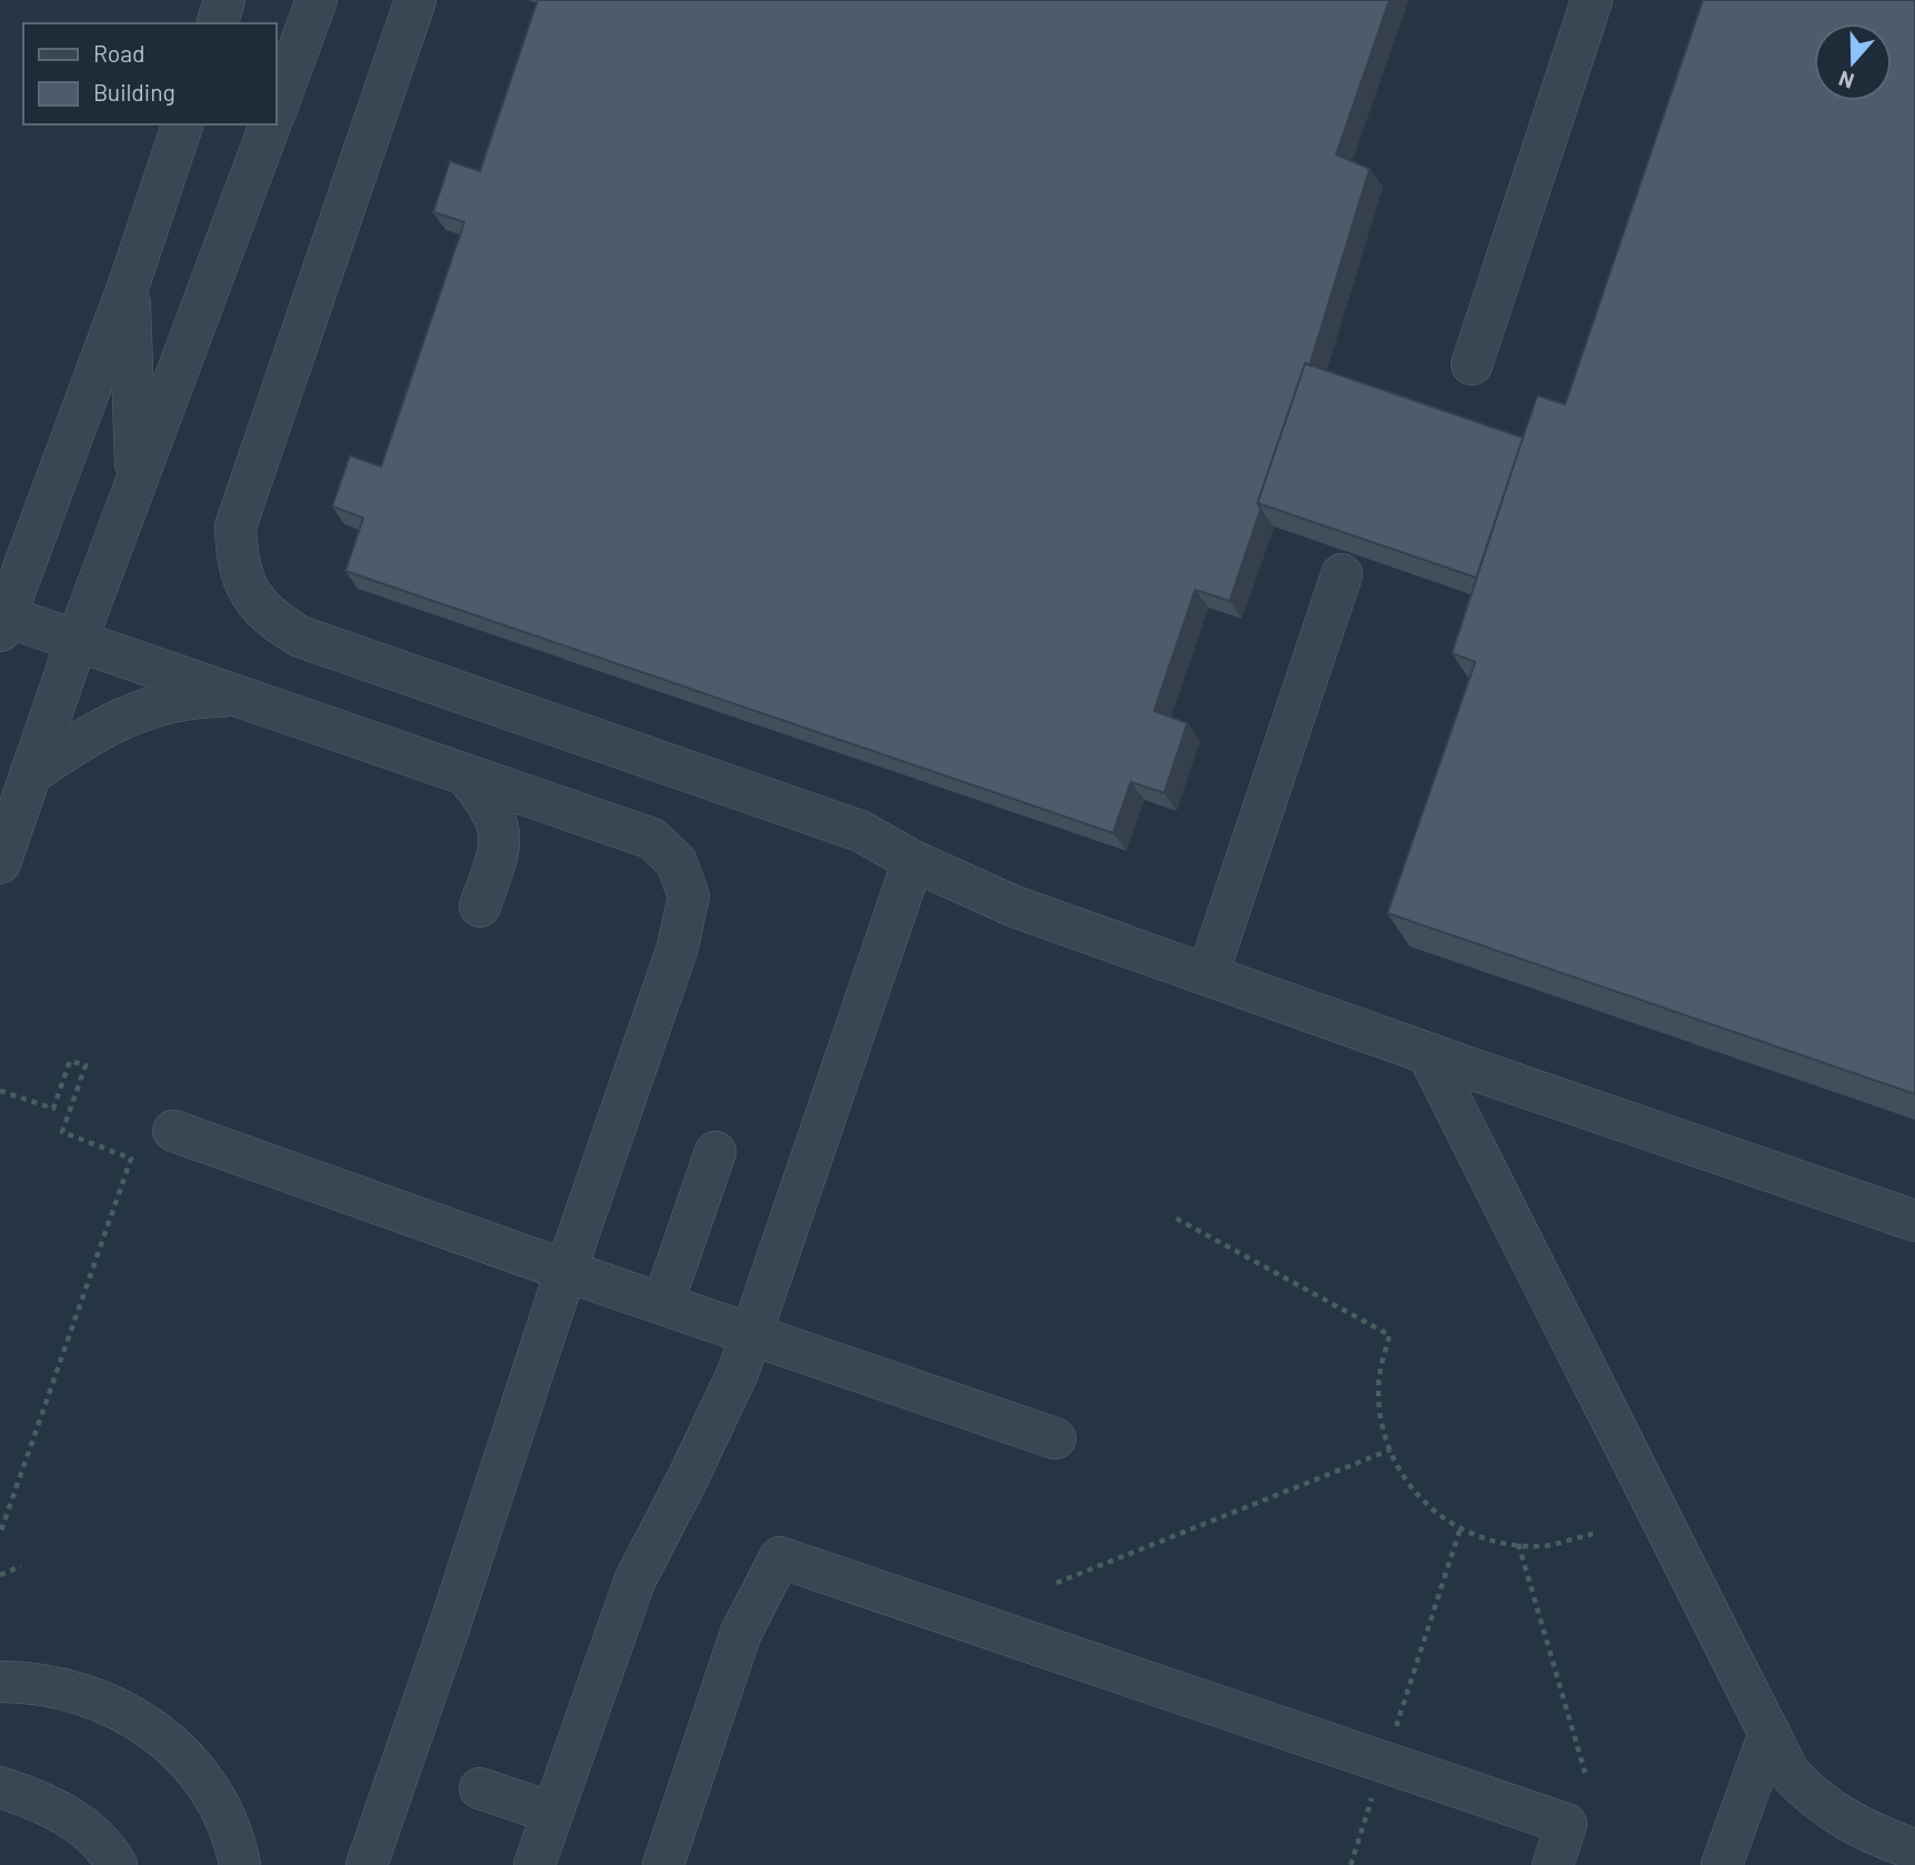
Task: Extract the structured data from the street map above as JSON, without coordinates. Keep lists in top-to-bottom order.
{
  "legend": ["Road", "Building"],
  "north": "bottom"
}
